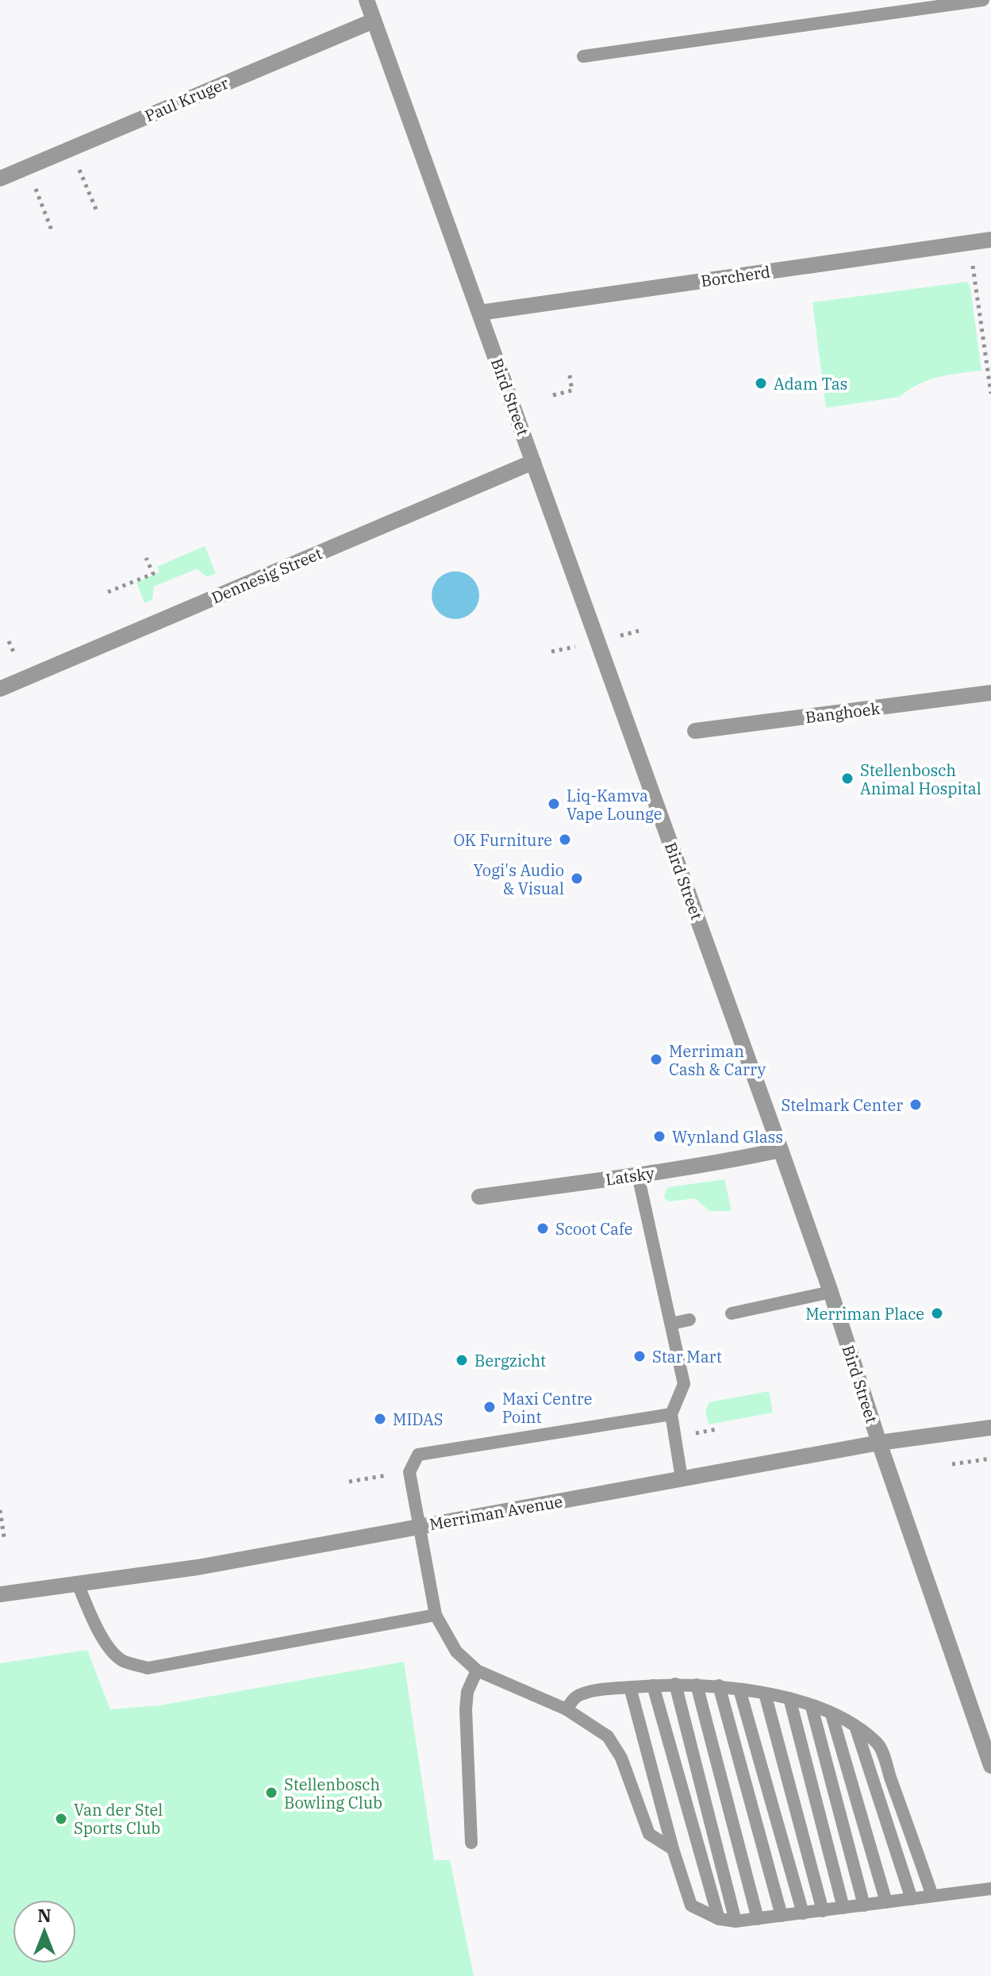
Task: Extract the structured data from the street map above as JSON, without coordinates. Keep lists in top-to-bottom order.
{
  "streets": {
    "street": [
      "Paul Kruger",
      "Borcherd",
      "Bird Street",
      "Dennesig Street",
      "Banghoek",
      "Latsky",
      "Merriman Avenue"
    ]
  },
  "crossings": [
    ["Paul Kruger", "Bird Street"],
    ["Borcherd", "Bird Street"],
    ["Bird Street", "Dennesig Street"],
    ["Bird Street", "Latsky"],
    ["Bird Street", "Merriman Avenue"]
  ],
  "places": [
    "Adam Tas",
    "Stellenbosch Animal Hospital",
    "Liq-Kamva Vape Lounge",
    "OK Furniture",
    "Yogi's Audio & Visual",
    "Merriman Cash & Carry",
    "Stelmark Center",
    "Wynland Glass",
    "Scoot Cafe",
    "Merriman Place",
    "Star Mart",
    "Bergzicht",
    "Maxi Centre Point",
    "MIDAS",
    "Stellenbosch Bowling Club",
    "Van der Stel Sports Club"
  ],
  "north": "top"
}
